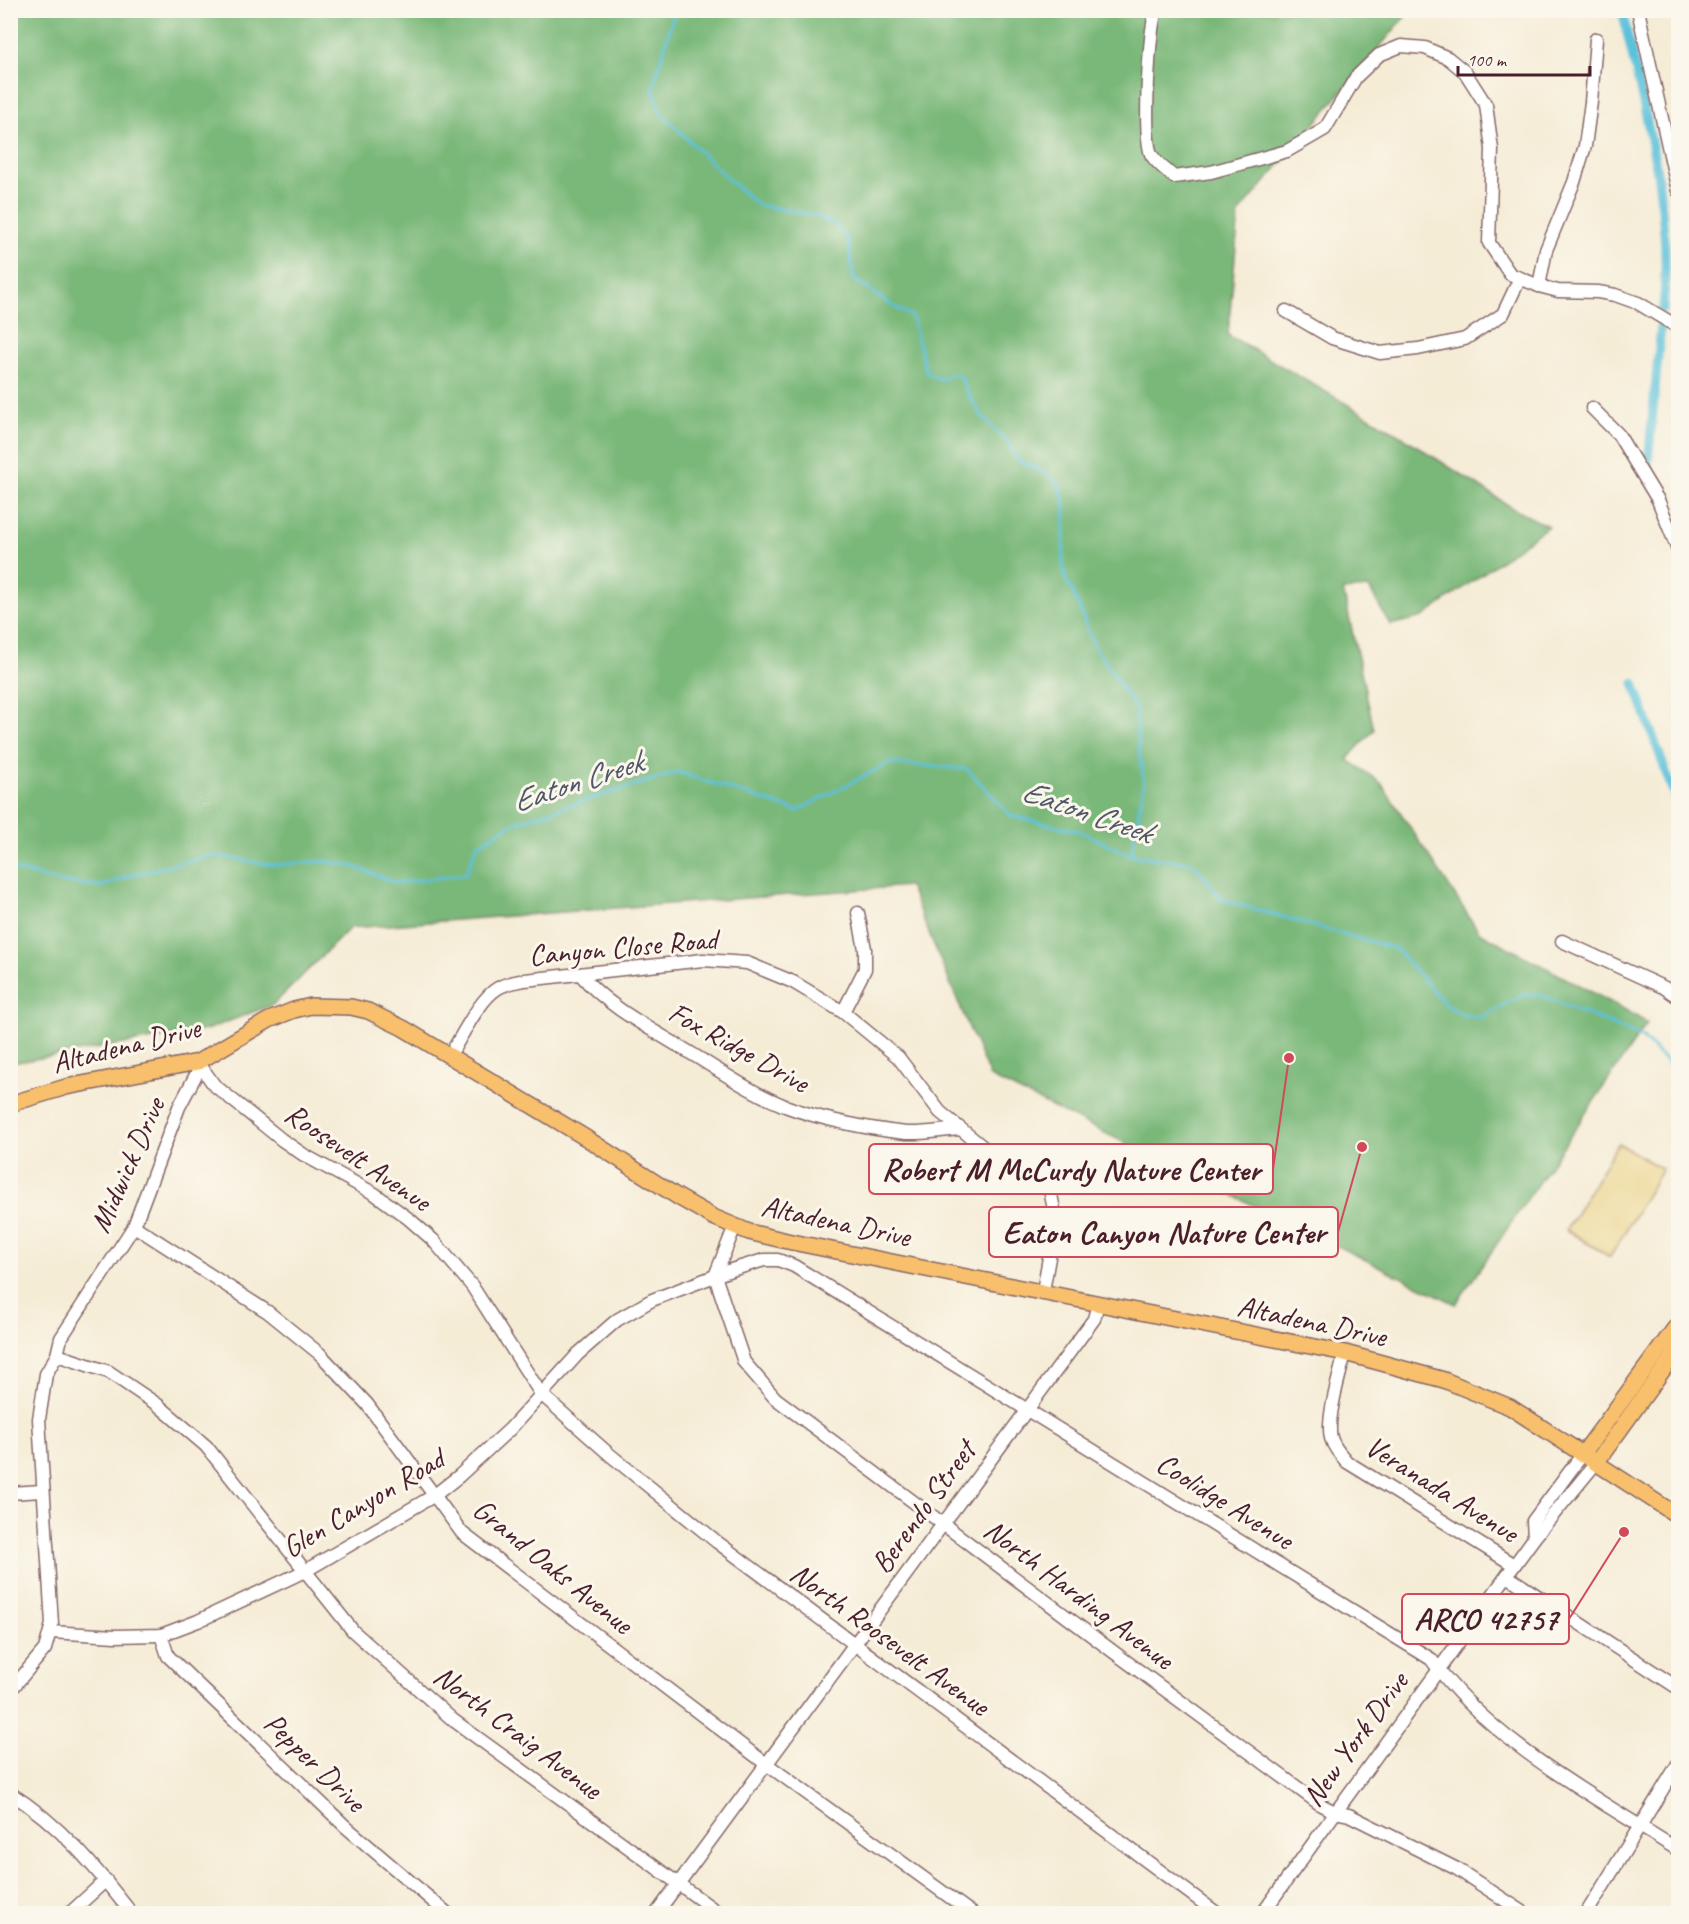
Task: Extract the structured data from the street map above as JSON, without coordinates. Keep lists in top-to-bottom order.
{
  "streets": {
    "main road": ["Altadena Drive", "New York Drive"],
    "street": [
      "Canyon Close Road",
      "Fox Ridge Drive",
      "Roosevelt Avenue",
      "Midwick Drive",
      "Veranada Avenue",
      "Coolidge Avenue",
      "Glen Canyon Road",
      "Berendo Street",
      "Grand Oaks Avenue",
      "North Harding Avenue",
      "North Roosevelt Avenue",
      "North Craig Avenue",
      "Pepper Drive"
    ]
  },
  "crossings": [
    ["Canyon Close Road", "Altadena Drive"],
    ["Canyon Close Road", "Fox Ridge Drive"],
    ["Altadena Drive", "Roosevelt Avenue"],
    ["Altadena Drive", "Midwick Drive"],
    ["Altadena Drive", "Veranada Avenue"],
    ["Altadena Drive", "Berendo Street"],
    ["Altadena Drive", "New York Drive"],
    ["Roosevelt Avenue", "Midwick Drive"],
    ["Roosevelt Avenue", "Glen Canyon Road"],
    ["Roosevelt Avenue", "North Roosevelt Avenue"],
    ["Midwick Drive", "Glen Canyon Road"],
    ["Midwick Drive", "Grand Oaks Avenue"],
    ["Midwick Drive", "North Craig Avenue"],
    ["Veranada Avenue", "New York Drive"],
    ["Coolidge Avenue", "Glen Canyon Road"],
    ["Coolidge Avenue", "Berendo Street"],
    ["Coolidge Avenue", "North Harding Avenue"],
    ["Coolidge Avenue", "New York Drive"],
    ["Glen Canyon Road", "Grand Oaks Avenue"],
    ["Glen Canyon Road", "North Harding Avenue"],
    ["Glen Canyon Road", "North Roosevelt Avenue"],
    ["Glen Canyon Road", "North Craig Avenue"],
    ["Glen Canyon Road", "Pepper Drive"],
    ["Berendo Street", "Grand Oaks Avenue"],
    ["Berendo Street", "North Harding Avenue"],
    ["Berendo Street", "North Roosevelt Avenue"],
    ["Berendo Street", "North Craig Avenue"],
    ["North Harding Avenue", "New York Drive"]
  ],
  "water": ["Eaton Creek"],
  "places": ["Robert M McCurdy Nature Center", "Eaton Canyon Nature Center", "ARCO 42757"],
  "scale_bar": "100 m"
}
